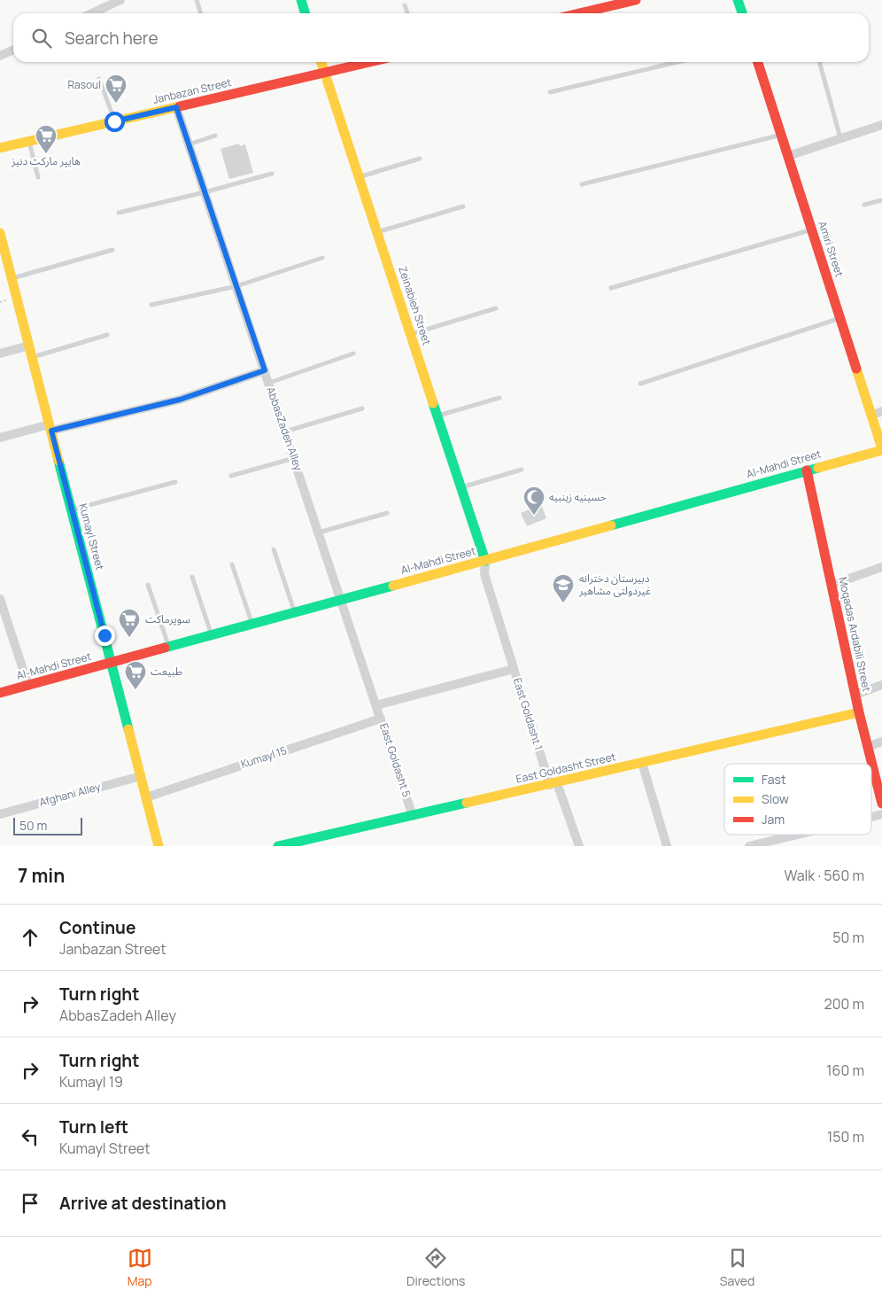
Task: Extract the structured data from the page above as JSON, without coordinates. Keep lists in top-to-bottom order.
{
  "streets": {
    "street": [
      "Janbazan Street",
      "Amiri Street",
      "Zeinabieh Street",
      "AbbasZadeh Alley",
      "Al-Mahdi Street",
      "Kumayl Street",
      "Moqadas Ardabili Street",
      "East Goldasht 1",
      "Kumayl 15",
      "East Goldasht 5",
      "East Goldasht Street",
      "Afghani Alley"
    ]
  },
  "crossings": [
    ["Janbazan Street", "Zeinabieh Street"],
    ["Janbazan Street", "AbbasZadeh Alley"],
    ["Amiri Street", "Al-Mahdi Street"],
    ["Zeinabieh Street", "Al-Mahdi Street"],
    ["Zeinabieh Street", "East Goldasht 1"],
    ["AbbasZadeh Alley", "Al-Mahdi Street"],
    ["AbbasZadeh Alley", "East Goldasht 5"],
    ["Al-Mahdi Street", "Kumayl Street"],
    ["Al-Mahdi Street", "Moqadas Ardabili Street"],
    ["Al-Mahdi Street", "East Goldasht 1"],
    ["Al-Mahdi Street", "East Goldasht 5"],
    ["Kumayl Street", "Kumayl 15"],
    ["Kumayl Street", "Afghani Alley"],
    ["Moqadas Ardabili Street", "East Goldasht Street"],
    ["East Goldasht 1", "East Goldasht Street"],
    ["Kumayl 15", "East Goldasht 5"],
    ["East Goldasht 5", "East Goldasht Street"]
  ],
  "places": {
    "supermarket": [
      "Rasoul",
      "هایپر مارکت دنیز",
      "سوپرماکت",
      "طبیعت"
    ],
    "mosque": ["حسینیه زینبیه"],
    "school or university": ["دبیرستان دخترانه غیردولتی مشاهیر"]
  },
  "legend": ["Fast", "Slow", "Jam"],
  "scale_bar": "50 m",
  "page": {
    "search": "Search here",
    "scale": "50 m",
    "heading": ["7 min", "Walk · 560 m"],
    "list": [
      ["Continue", "Janbazan Street", "50 m"],
      ["Turn right", "AbbasZadeh Alley", "200 m"],
      ["Turn right", "Kumayl 19", "160 m"],
      ["Turn left", "Kumayl Street", "150 m"],
      "Arrive at destination"
    ],
    "nav": ["Map", "Directions", "Saved"]
  }
}
